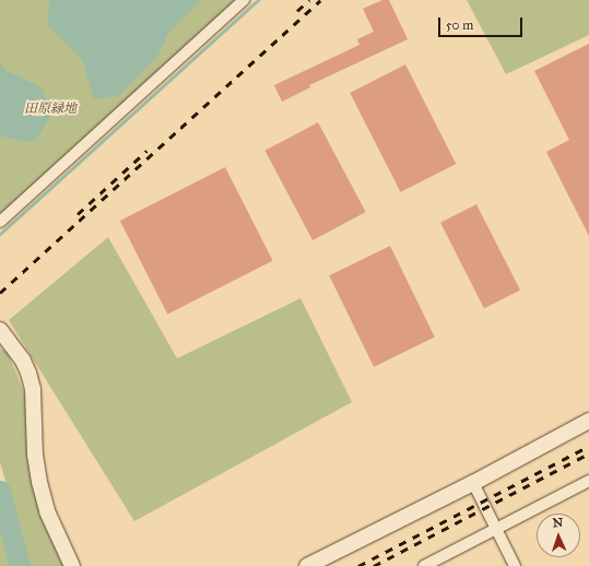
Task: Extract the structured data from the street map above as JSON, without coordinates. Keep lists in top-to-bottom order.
{
  "parks": ["田原緑地"],
  "scale_bar": "50 m",
  "north": "top"
}
